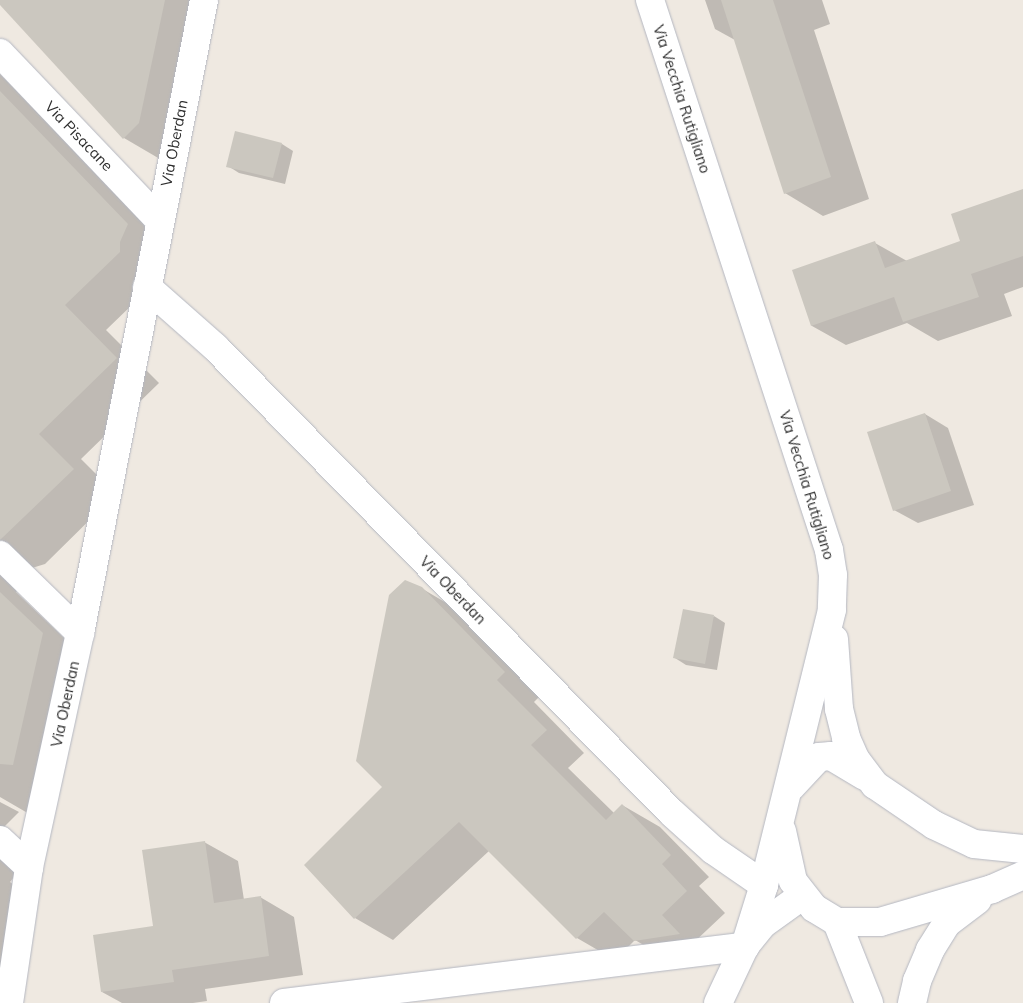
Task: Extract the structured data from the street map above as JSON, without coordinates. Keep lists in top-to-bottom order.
{
  "streets": {
    "street": ["Via Vecchia Rutigliano", "Via Pisacane", "Via Oberdan"]
  },
  "crossings": [
    ["Via Vecchia Rutigliano", "Via Oberdan"],
    ["Via Pisacane", "Via Oberdan"]
  ]
}
